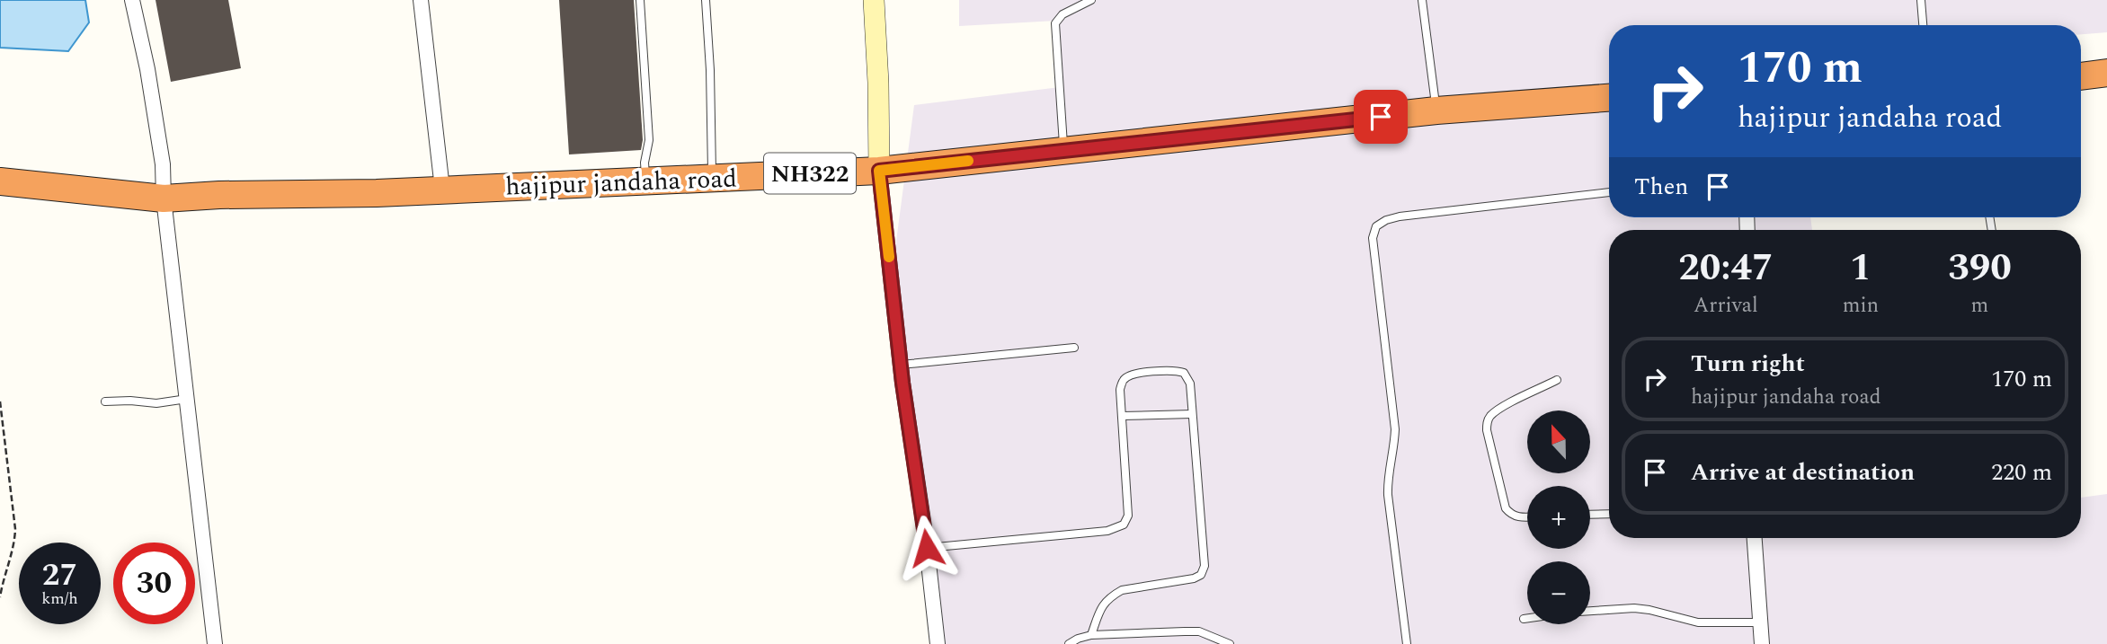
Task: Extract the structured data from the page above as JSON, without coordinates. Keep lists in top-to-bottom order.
{
  "streets": {
    "highway": ["NH322", "hajipur jandaha road"]
  },
  "north": "top",
  "page": {
    "turn": ["170 m", "hajipur jandaha road"],
    "then": "Then",
    "eta": [
      "20:47",
      "Arrival",
      "1",
      "min",
      "390",
      "m"
    ],
    "list": [
      {
        "name": "Turn right",
        "note": "hajipur jandaha road",
        "value": "170 m"
      },
      {
        "name": "Arrive at destination",
        "value": "220 m"
      }
    ],
    "map_buttons": ["+", "−"],
    "speed": "27 km/h",
    "limit": "30"
  }
}
